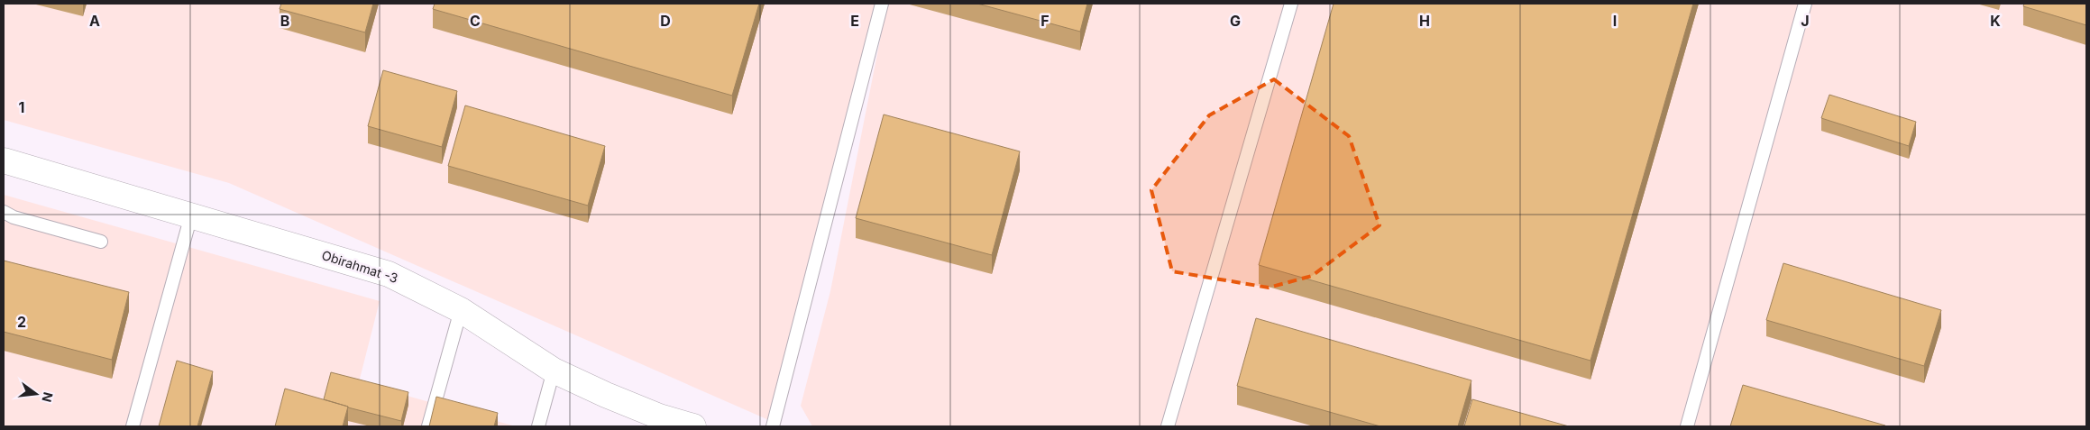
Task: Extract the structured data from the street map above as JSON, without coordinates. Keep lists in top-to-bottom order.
{
  "streets": {
    "street": ["Obirahmat -3"]
  },
  "north": "right",
  "grid": {
    "columns": [
      "A",
      "B",
      "C",
      "D",
      "E",
      "F",
      "G",
      "H",
      "I",
      "J",
      "K"
    ],
    "rows": ["1", "2"]
  }
}
